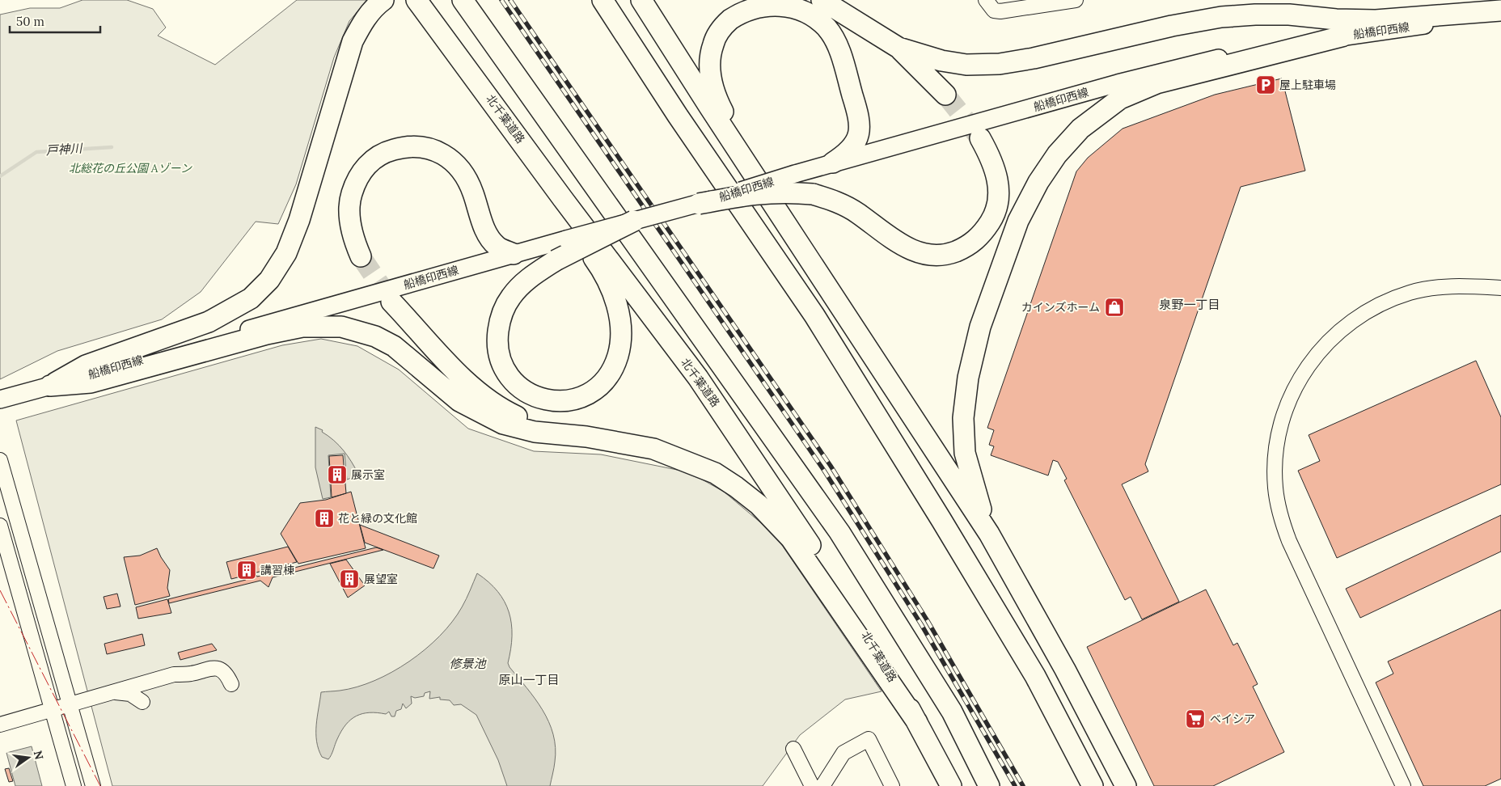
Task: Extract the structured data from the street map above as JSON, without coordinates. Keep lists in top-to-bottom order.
{
  "streets": {
    "highway": ["北千葉道路"],
    "main road": ["船橋印西線"]
  },
  "districts": ["泉野一丁目", "原山一丁目"],
  "water": ["戸神川", "修景池"],
  "parks": ["北総花の丘公園 Aゾーン"],
  "places": {
    "parking": ["屋上駐車場"],
    "shop": ["カインズホーム"],
    "building": [
      "展示室",
      "花と緑の文化館",
      "講習棟",
      "展望室"
    ],
    "supermarket": ["ベイシア"]
  },
  "scale_bar": "50 m",
  "north": "right"
}
